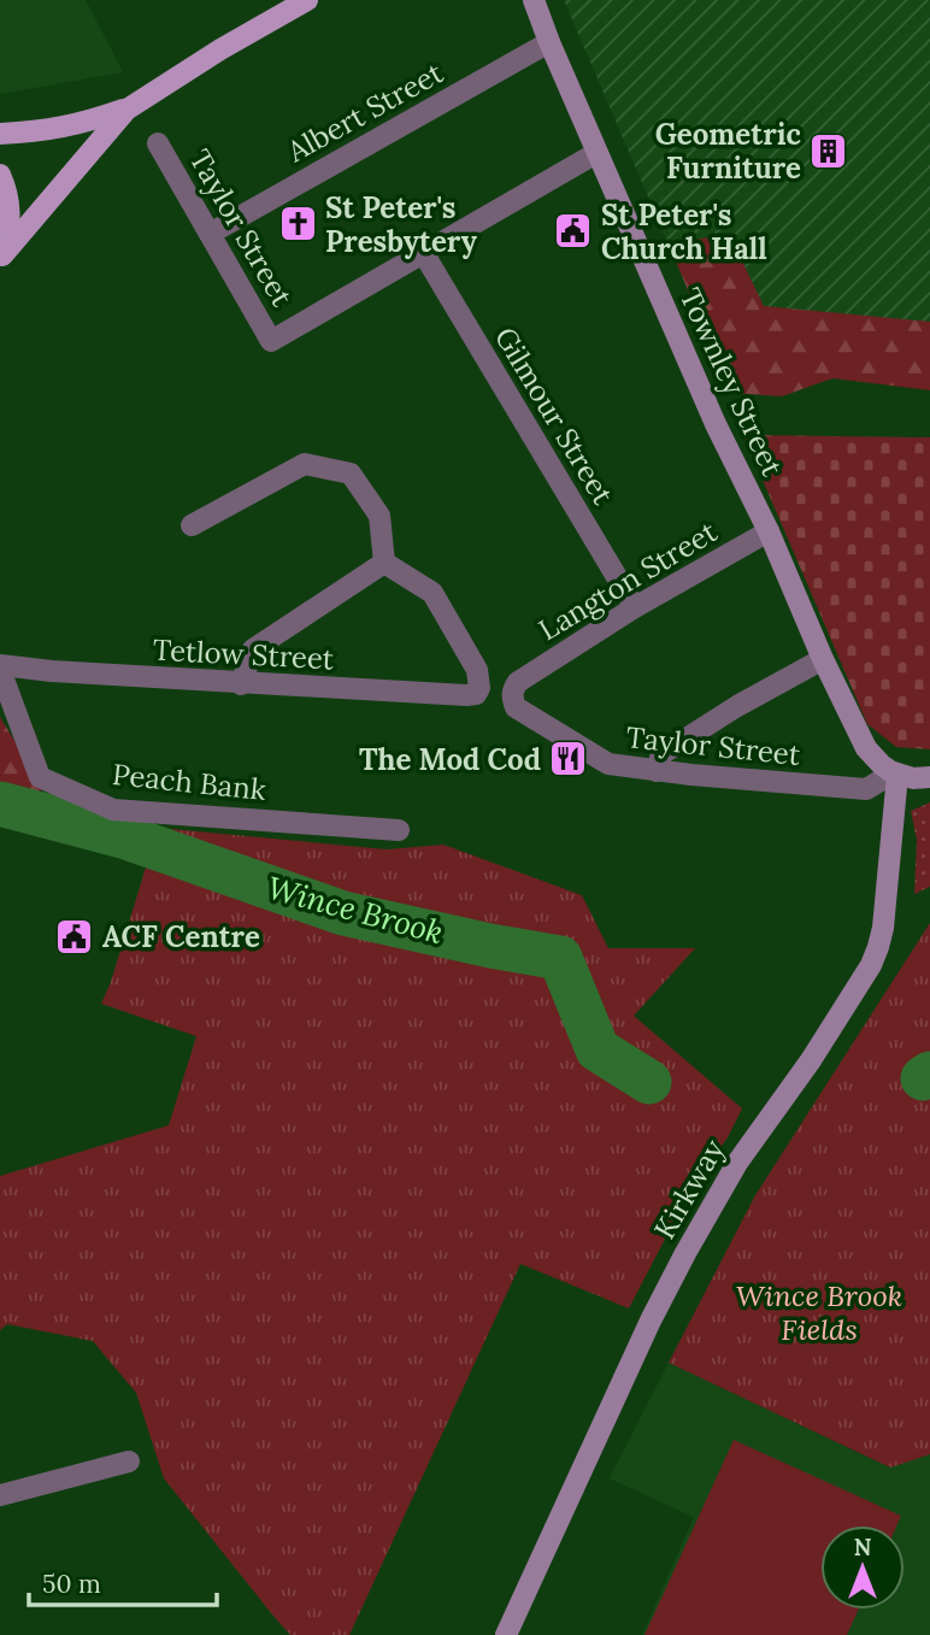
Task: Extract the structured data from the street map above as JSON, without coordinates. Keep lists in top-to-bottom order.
{
  "streets": {
    "street": [
      "Albert Street",
      "Taylor Street",
      "Townley Street",
      "Gilmour Street",
      "Langton Street",
      "Tetlow Street",
      "Peach Bank",
      "Kirkway"
    ]
  },
  "crossings": [
    ["Albert Street", "Taylor Street"],
    ["Albert Street", "Townley Street"],
    ["Taylor Street", "Townley Street"],
    ["Taylor Street", "Gilmour Street"],
    ["Taylor Street", "Langton Street"],
    ["Taylor Street", "Kirkway"],
    ["Townley Street", "Langton Street"],
    ["Townley Street", "Kirkway"],
    ["Gilmour Street", "Langton Street"],
    ["Tetlow Street", "Peach Bank"]
  ],
  "water": ["Wince Brook"],
  "parks": ["Wince Brook Fields"],
  "places": {
    "building": ["Geometric Furniture"],
    "church": ["St Peter's Presbytery"],
    "public building": ["St Peter's Church Hall", "ACF Centre"],
    "restaurant": ["The Mod Cod"]
  },
  "scale_bar": "50 m",
  "north": "top"
}
